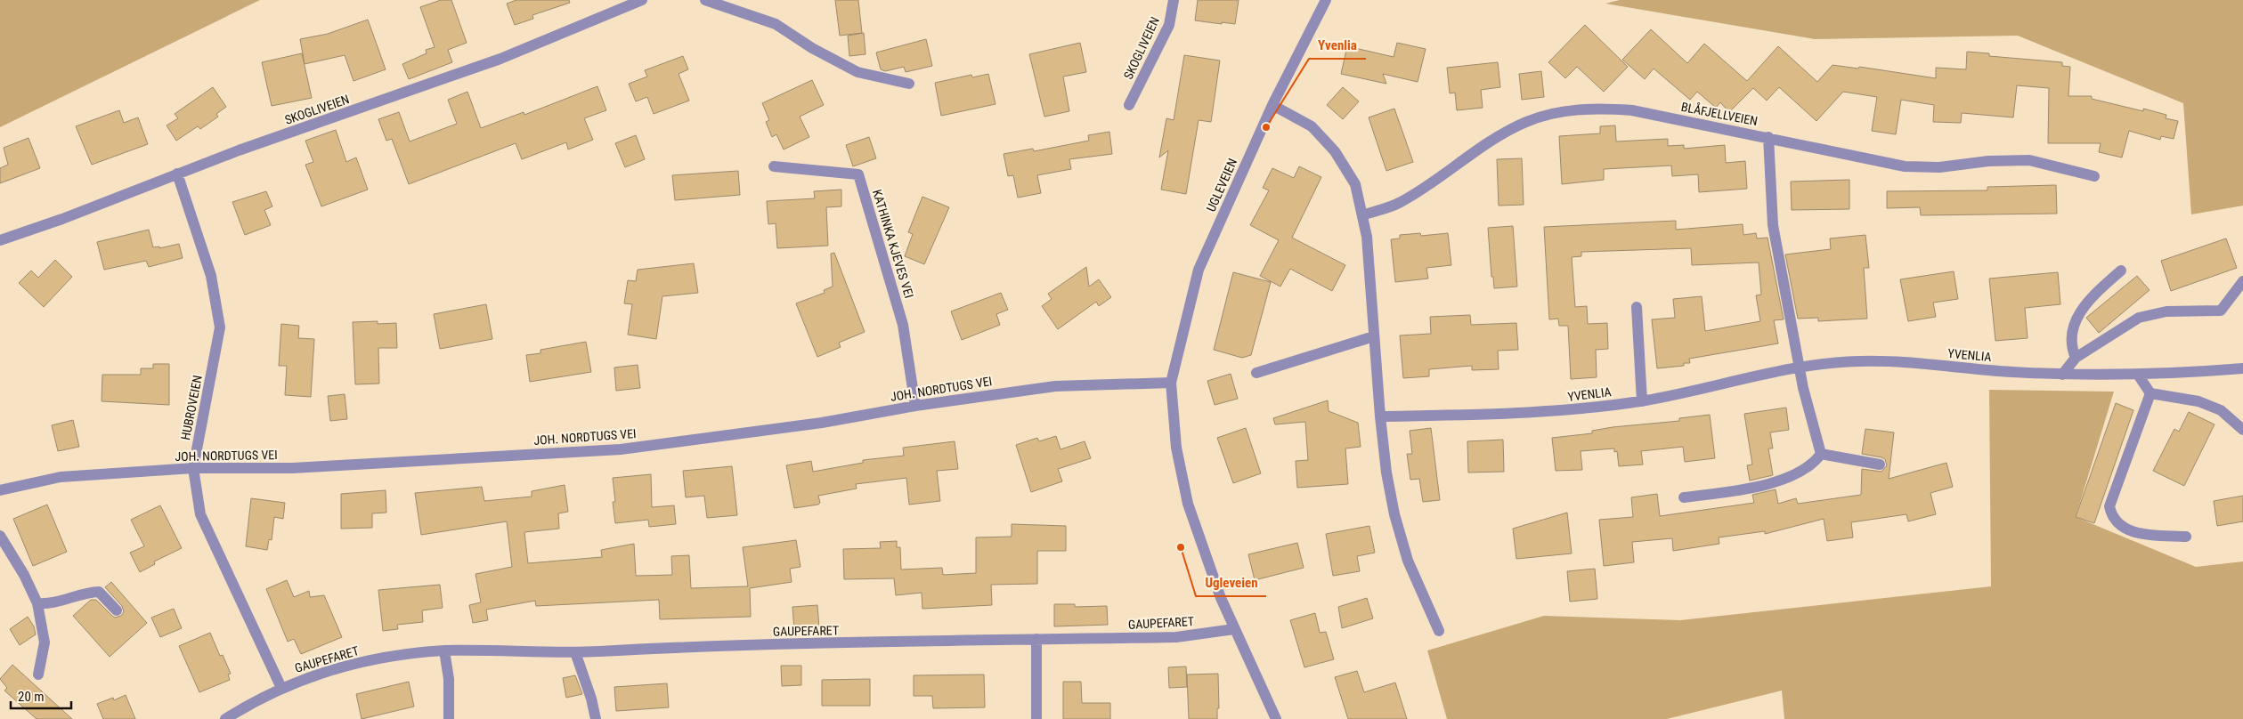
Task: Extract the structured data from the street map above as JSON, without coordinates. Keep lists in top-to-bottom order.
{
  "streets": {
    "street": [
      "SKOGLIVEIEN",
      "BLÅFJELLVEIEN",
      "UGLEVEIEN",
      "KATHINKA KJEVES VEI",
      "YVENLIA",
      "JOH. NORDTUGS VEI",
      "HUBROVEIEN",
      "GAUPEFARET"
    ]
  },
  "crossings": [
    ["SKOGLIVEIEN", "HUBROVEIEN"],
    ["UGLEVEIEN", "JOH. NORDTUGS VEI"],
    ["UGLEVEIEN", "GAUPEFARET"],
    ["KATHINKA KJEVES VEI", "JOH. NORDTUGS VEI"],
    ["JOH. NORDTUGS VEI", "HUBROVEIEN"],
    ["HUBROVEIEN", "GAUPEFARET"]
  ],
  "places": ["Yvenlia", "Ugleveien"],
  "scale_bar": "20 m"
}
